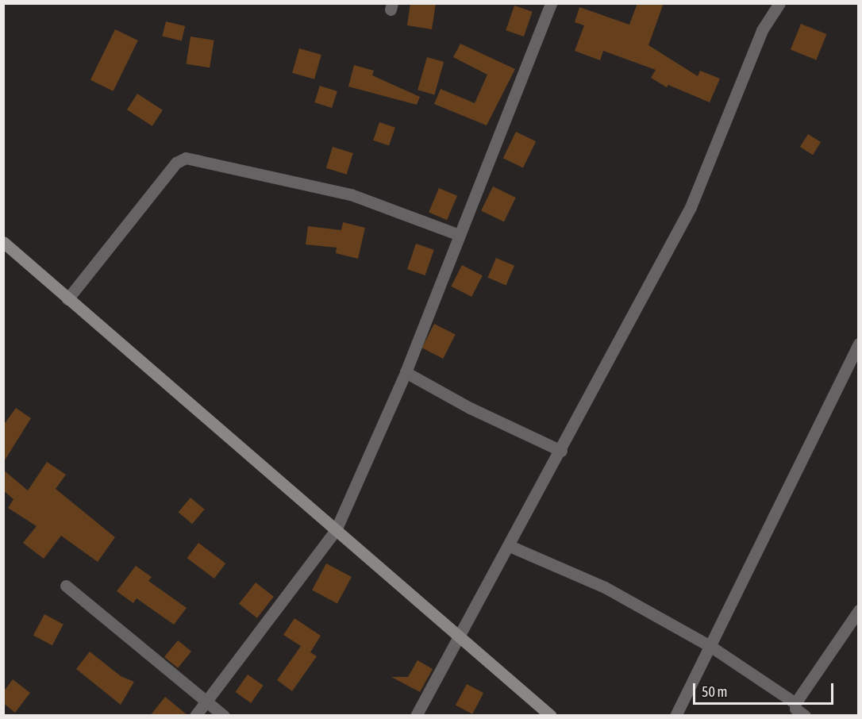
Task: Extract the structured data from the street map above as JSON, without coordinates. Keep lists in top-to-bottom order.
{
  "scale_bar": "50 m"
}
